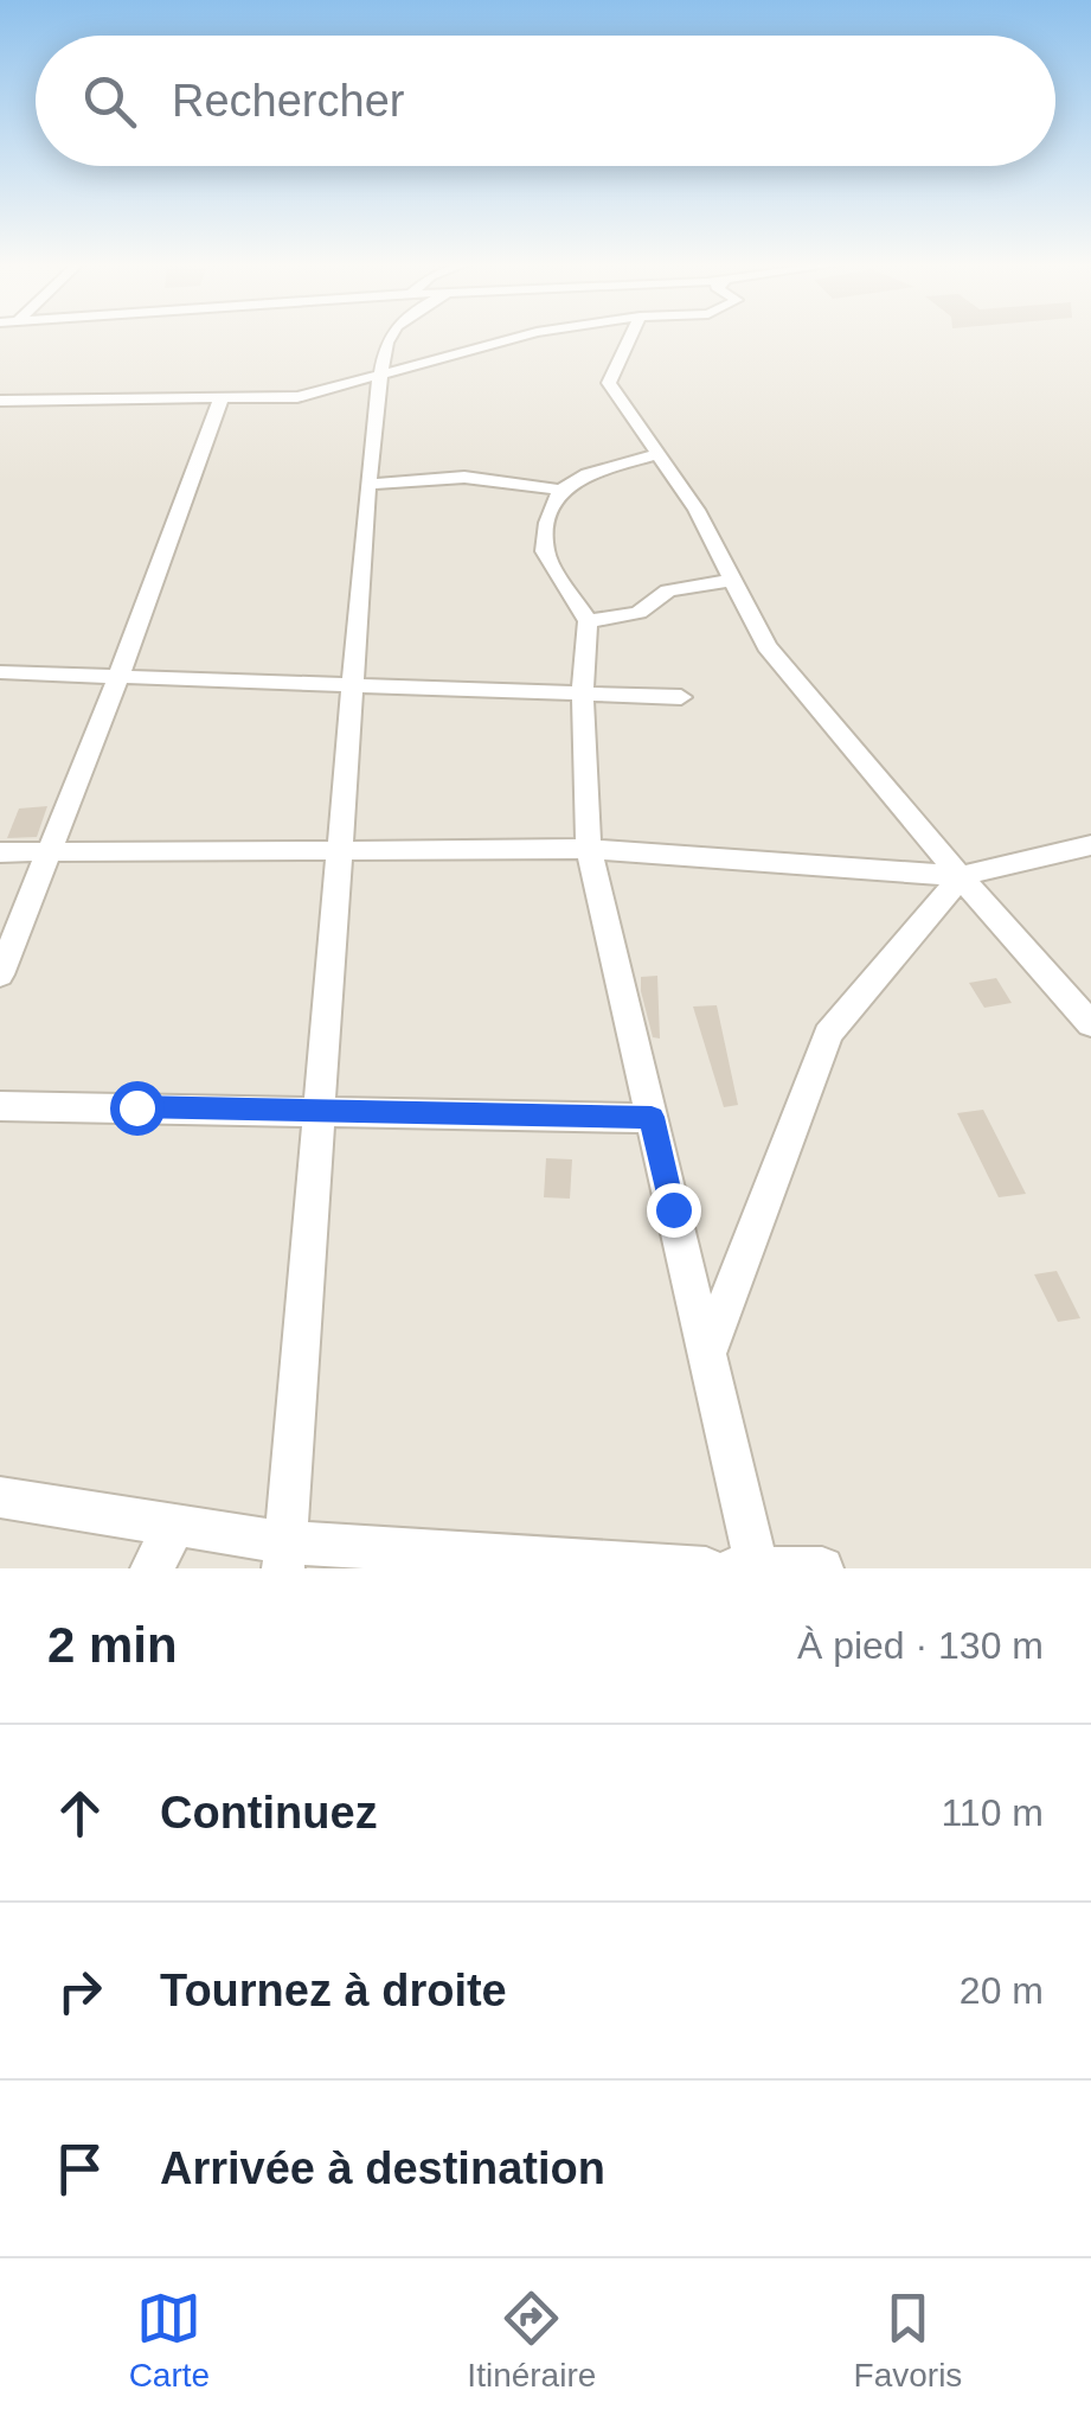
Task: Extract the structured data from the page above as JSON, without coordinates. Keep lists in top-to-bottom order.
{
  "page": {
    "search": "Rechercher",
    "heading": ["2 min", "À pied · 130 m"],
    "list": [
      ["Continuez", "110 m"],
      ["Tournez à droite", "20 m"],
      "Arrivée à destination"
    ],
    "nav": ["Carte", "Itinéraire", "Favoris"]
  }
}
